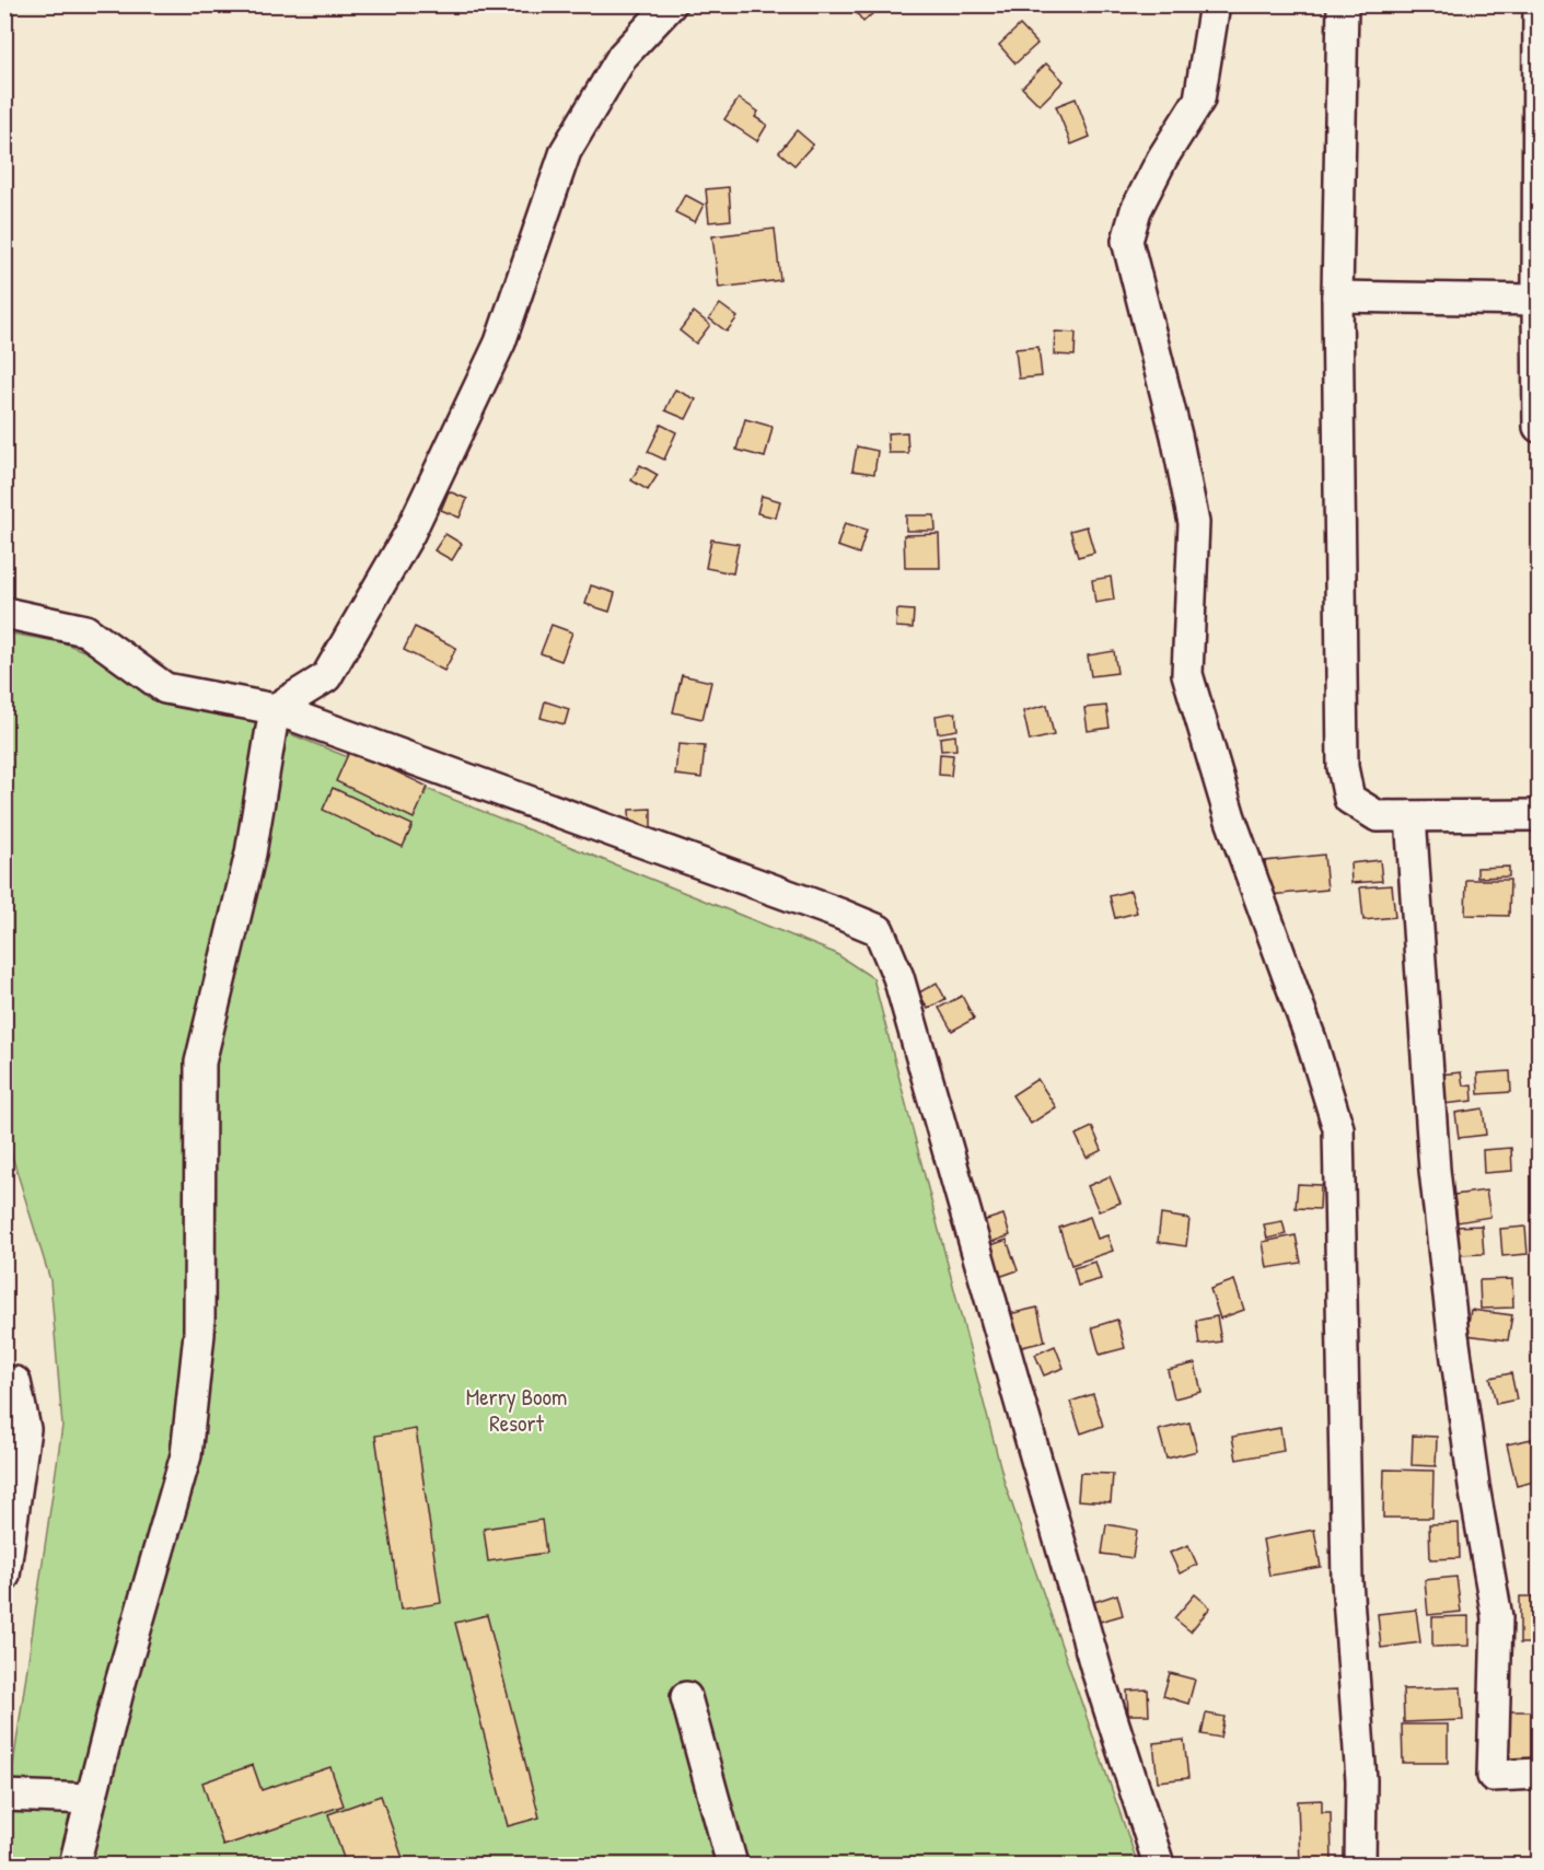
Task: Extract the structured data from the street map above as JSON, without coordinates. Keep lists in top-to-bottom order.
{
  "parks": ["Merry Boom Resort"]
}
